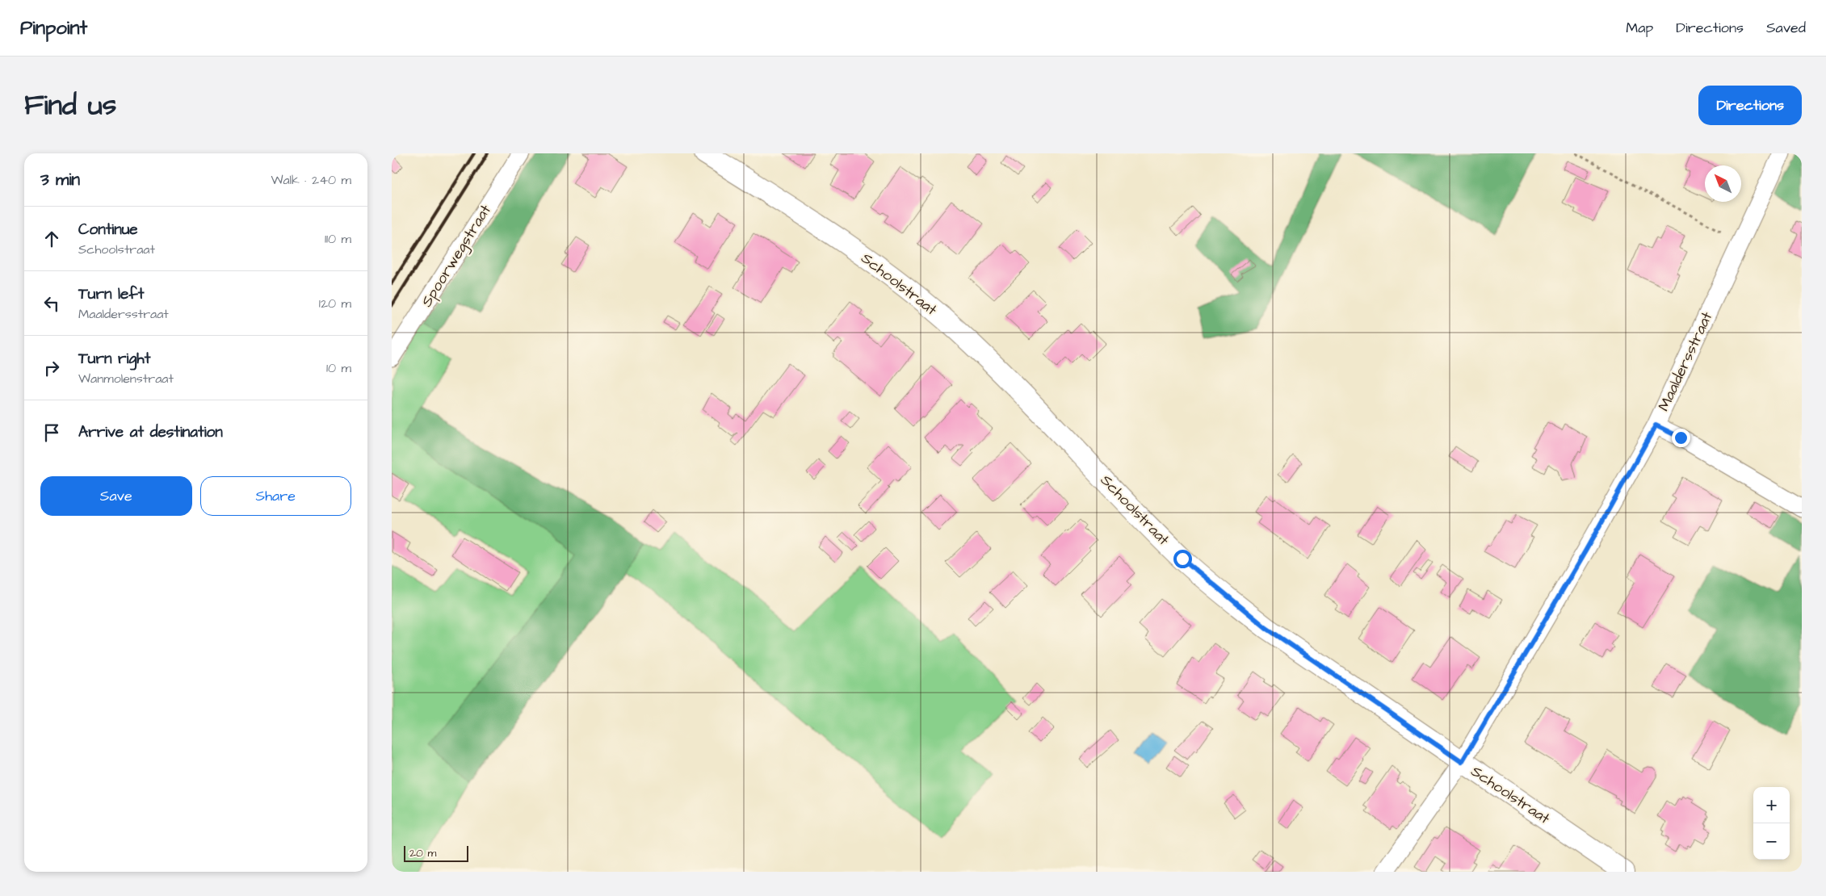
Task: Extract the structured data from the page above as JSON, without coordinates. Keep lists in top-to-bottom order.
{
  "streets": {
    "street": ["Spoorwegstraat", "Schoolstraat", "Maaldersstraat"]
  },
  "crossings": [
    ["Schoolstraat", "Maaldersstraat"]
  ],
  "scale_bar": "20 m",
  "north": "top left",
  "page": {
    "header": "Pinpoint",
    "nav": ["Map", "Directions", "Saved"],
    "title": "Find us",
    "buttons": [
      "Directions",
      ["Save", "Share"]
    ],
    "heading": ["3 min", "Walk · 240 m"],
    "list": [
      ["Continue", "Schoolstraat", "110 m"],
      ["Turn left", "Maaldersstraat", "120 m"],
      ["Turn right", "Wanmolenstraat", "10 m"],
      "Arrive at destination"
    ],
    "map_buttons": ["+", "−"],
    "scale": "20 m"
  }
}
